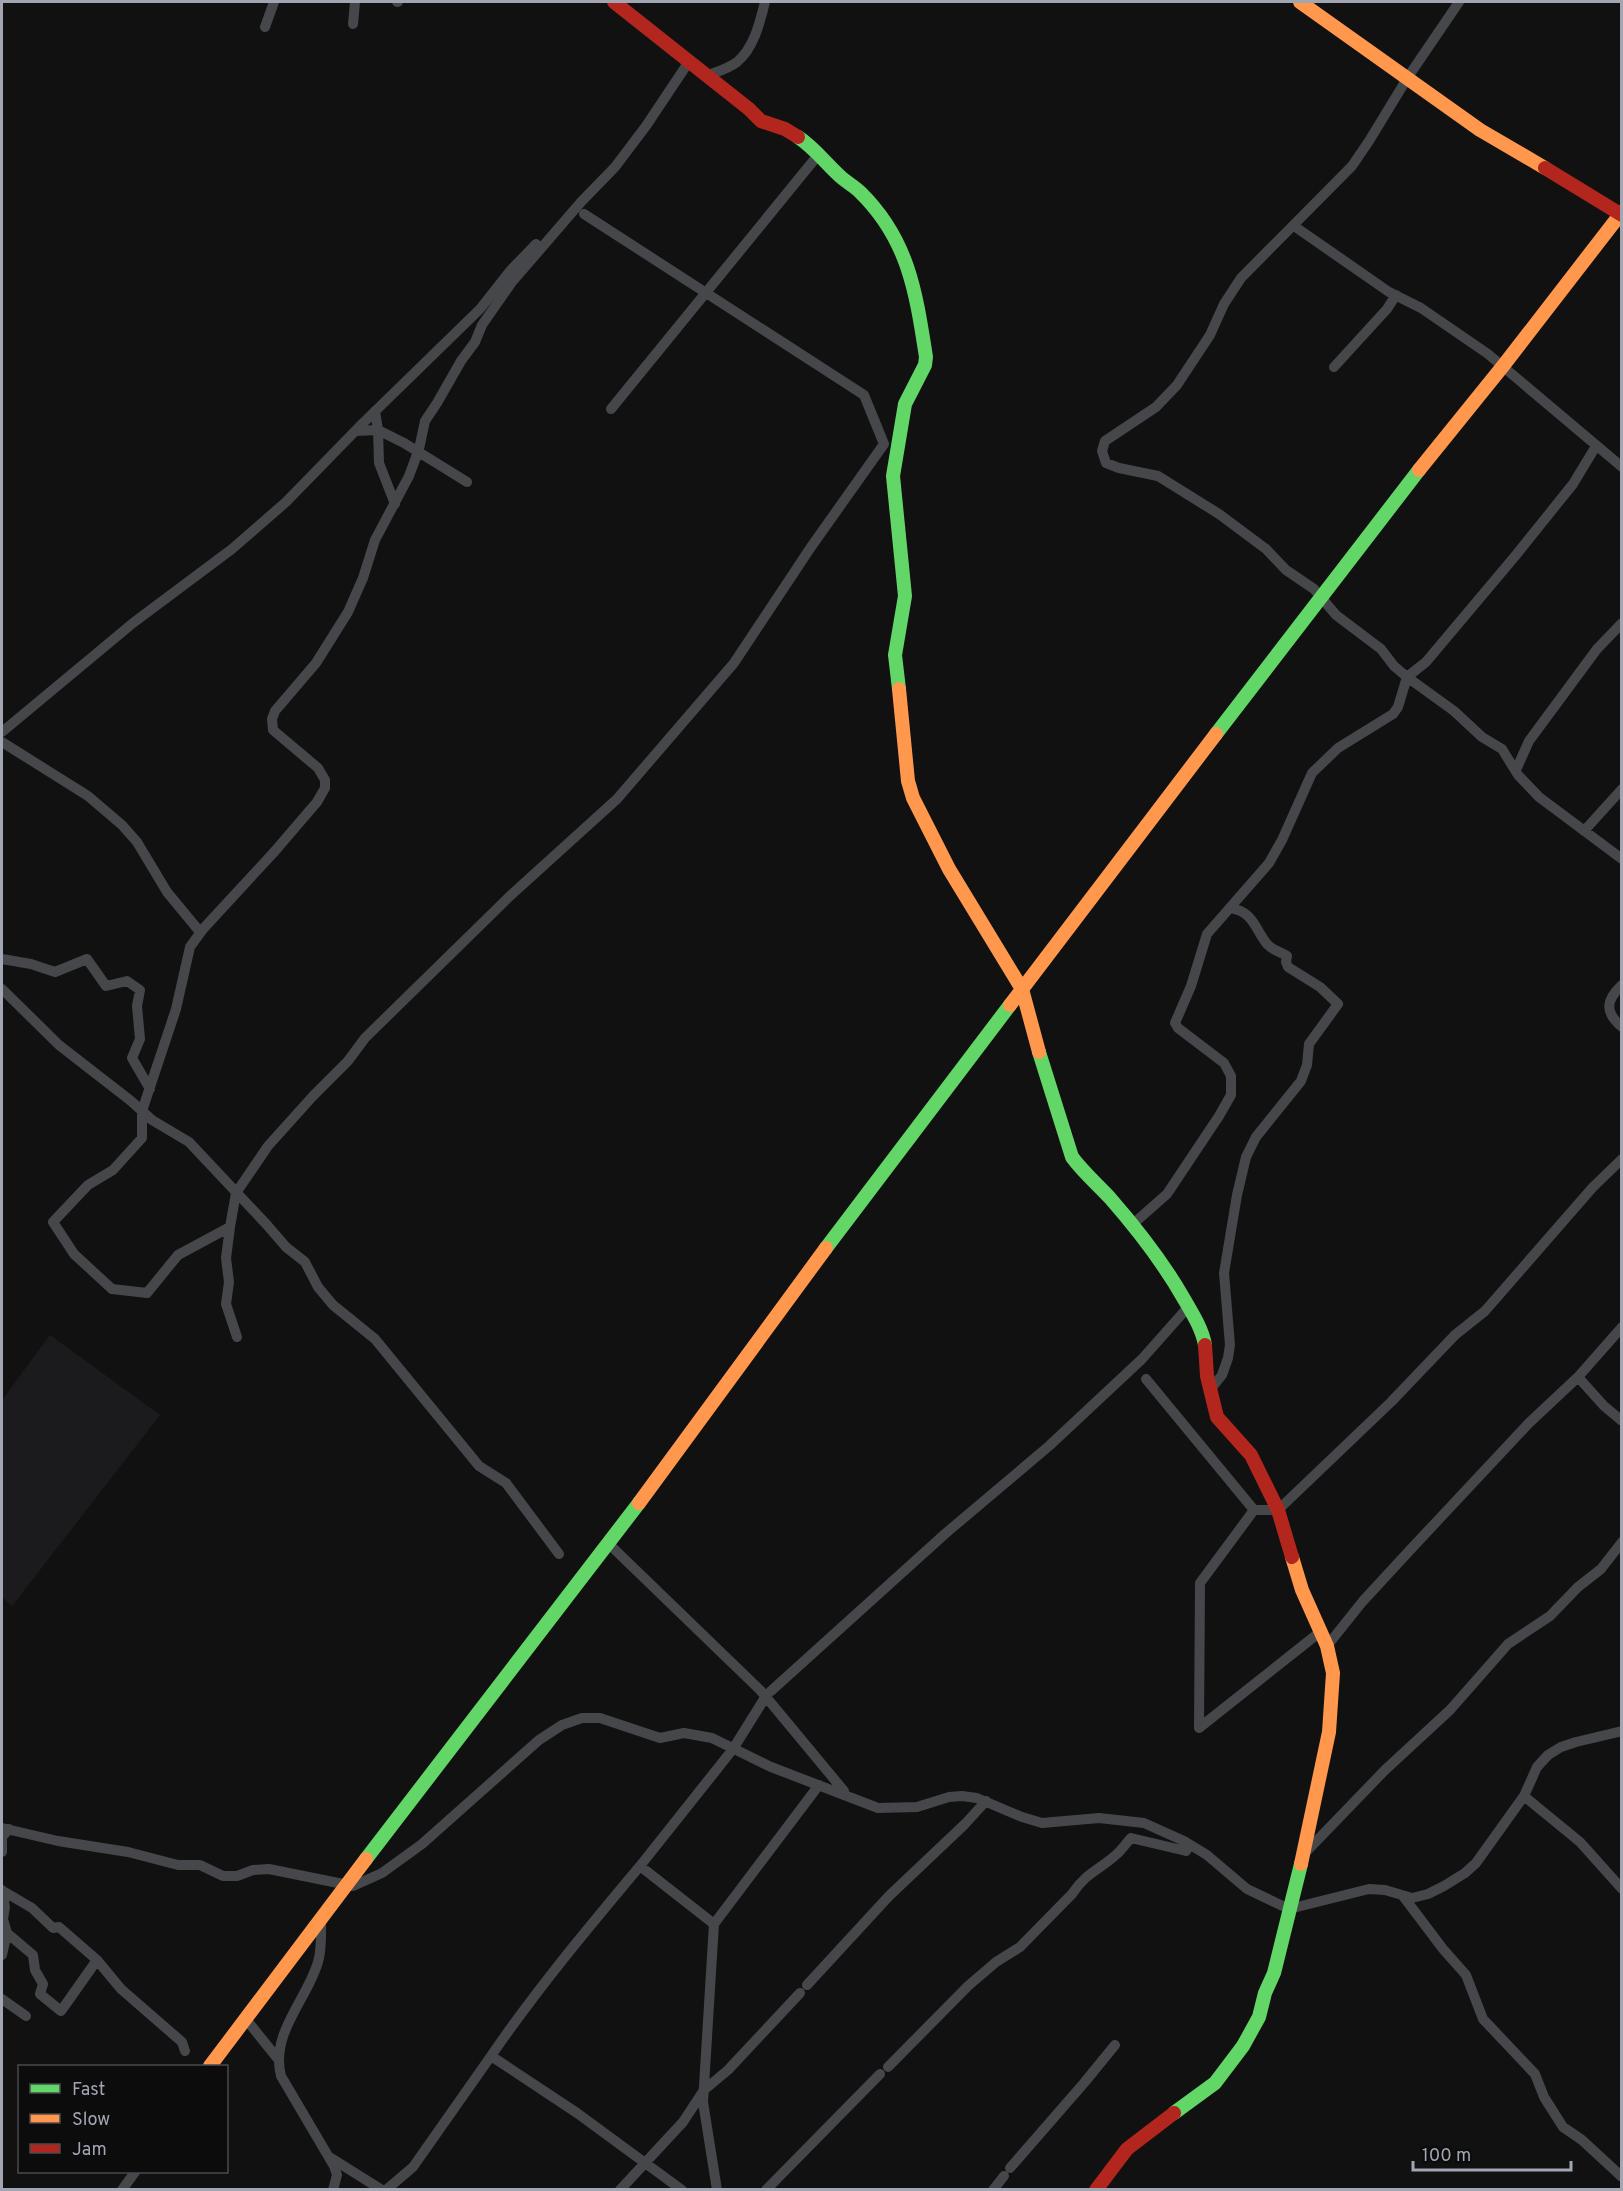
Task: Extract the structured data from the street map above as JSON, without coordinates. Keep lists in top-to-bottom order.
{
  "legend": ["Fast", "Slow", "Jam"],
  "scale_bar": "100 m"
}
